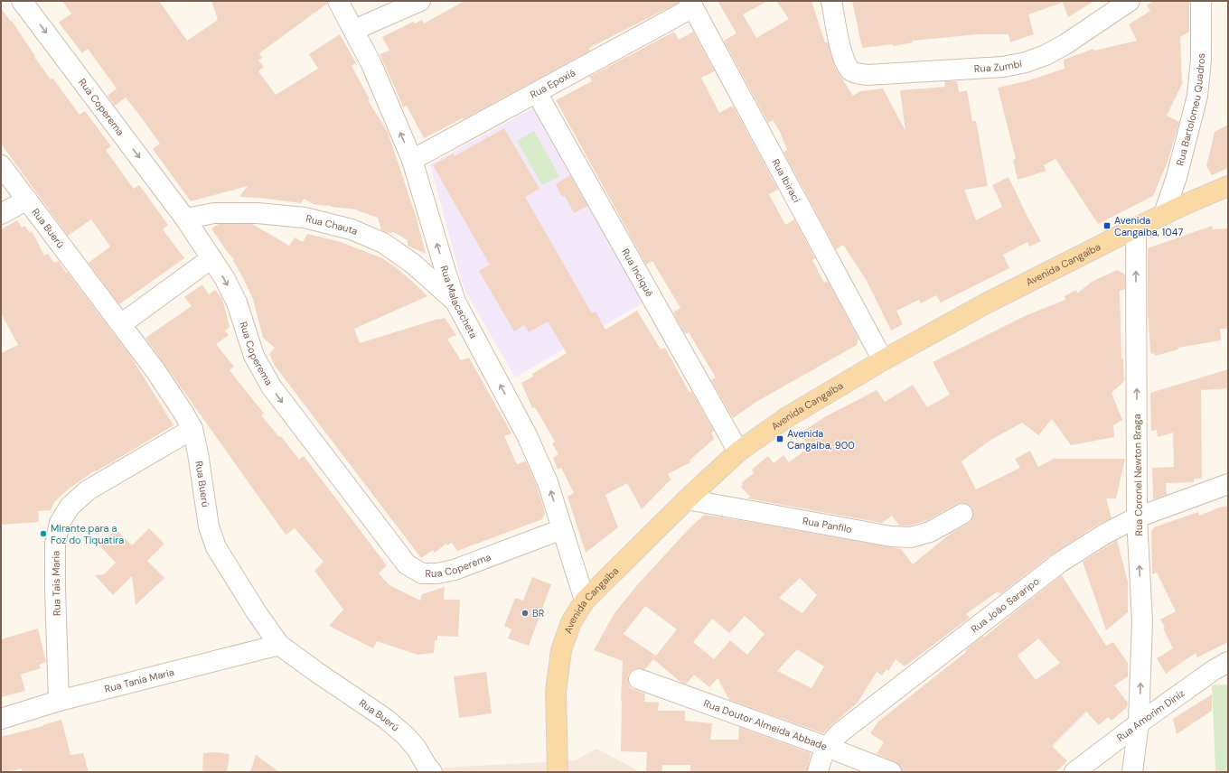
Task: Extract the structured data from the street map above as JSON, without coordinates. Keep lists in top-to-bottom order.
{
  "streets": {
    "main road": ["Avenida Cangaíba"],
    "street": [
      "Rua Zumbí",
      "Rua Epoxiá",
      "Rua Coperema",
      "Rua Bartolomeu Quadros",
      "Rua Ibiraci",
      "Rua Chauta",
      "Rua Buerú",
      "Rua Inciquê",
      "Rua Malacacheta",
      "Rua Coronel Newton Braga",
      "Rua Panfilo",
      "Rua Tais Maria",
      "Rua João Sararipo",
      "Rua Tania Maria",
      "Rua Amorim Diniz",
      "Rua Doutor Almeida Abbade"
    ]
  },
  "crossings": [
    ["Rua Epoxiá", "Rua Ibiraci"],
    ["Rua Epoxiá", "Rua Inciquê"],
    ["Rua Epoxiá", "Rua Malacacheta"],
    ["Rua Coperema", "Rua Chauta"],
    ["Rua Coperema", "Rua Malacacheta"],
    ["Rua Bartolomeu Quadros", "Avenida Cangaíba"],
    ["Rua Ibiraci", "Avenida Cangaíba"],
    ["Rua Chauta", "Rua Malacacheta"],
    ["Rua Buerú", "Rua Tais Maria"],
    ["Rua Buerú", "Rua Tania Maria"],
    ["Avenida Cangaíba", "Rua Inciquê"],
    ["Avenida Cangaíba", "Rua Malacacheta"],
    ["Avenida Cangaíba", "Rua Coronel Newton Braga"],
    ["Avenida Cangaíba", "Rua Panfilo"],
    ["Rua Coronel Newton Braga", "Rua João Sararipo"],
    ["Rua Coronel Newton Braga", "Rua Amorim Diniz"],
    ["Rua Tais Maria", "Rua Tania Maria"],
    ["Rua João Sararipo", "Rua Doutor Almeida Abbade"]
  ],
  "one_way": ["Rua Coperema", "Rua Malacacheta", "Rua Coronel Newton Braga"],
  "places": {
    "transit": ["Avenida Cangaiba, 1047", "Avenida Cangaiba, 900"],
    "other": ["Mirante para a Foz do Tiquatira", "BR"]
  }
}
